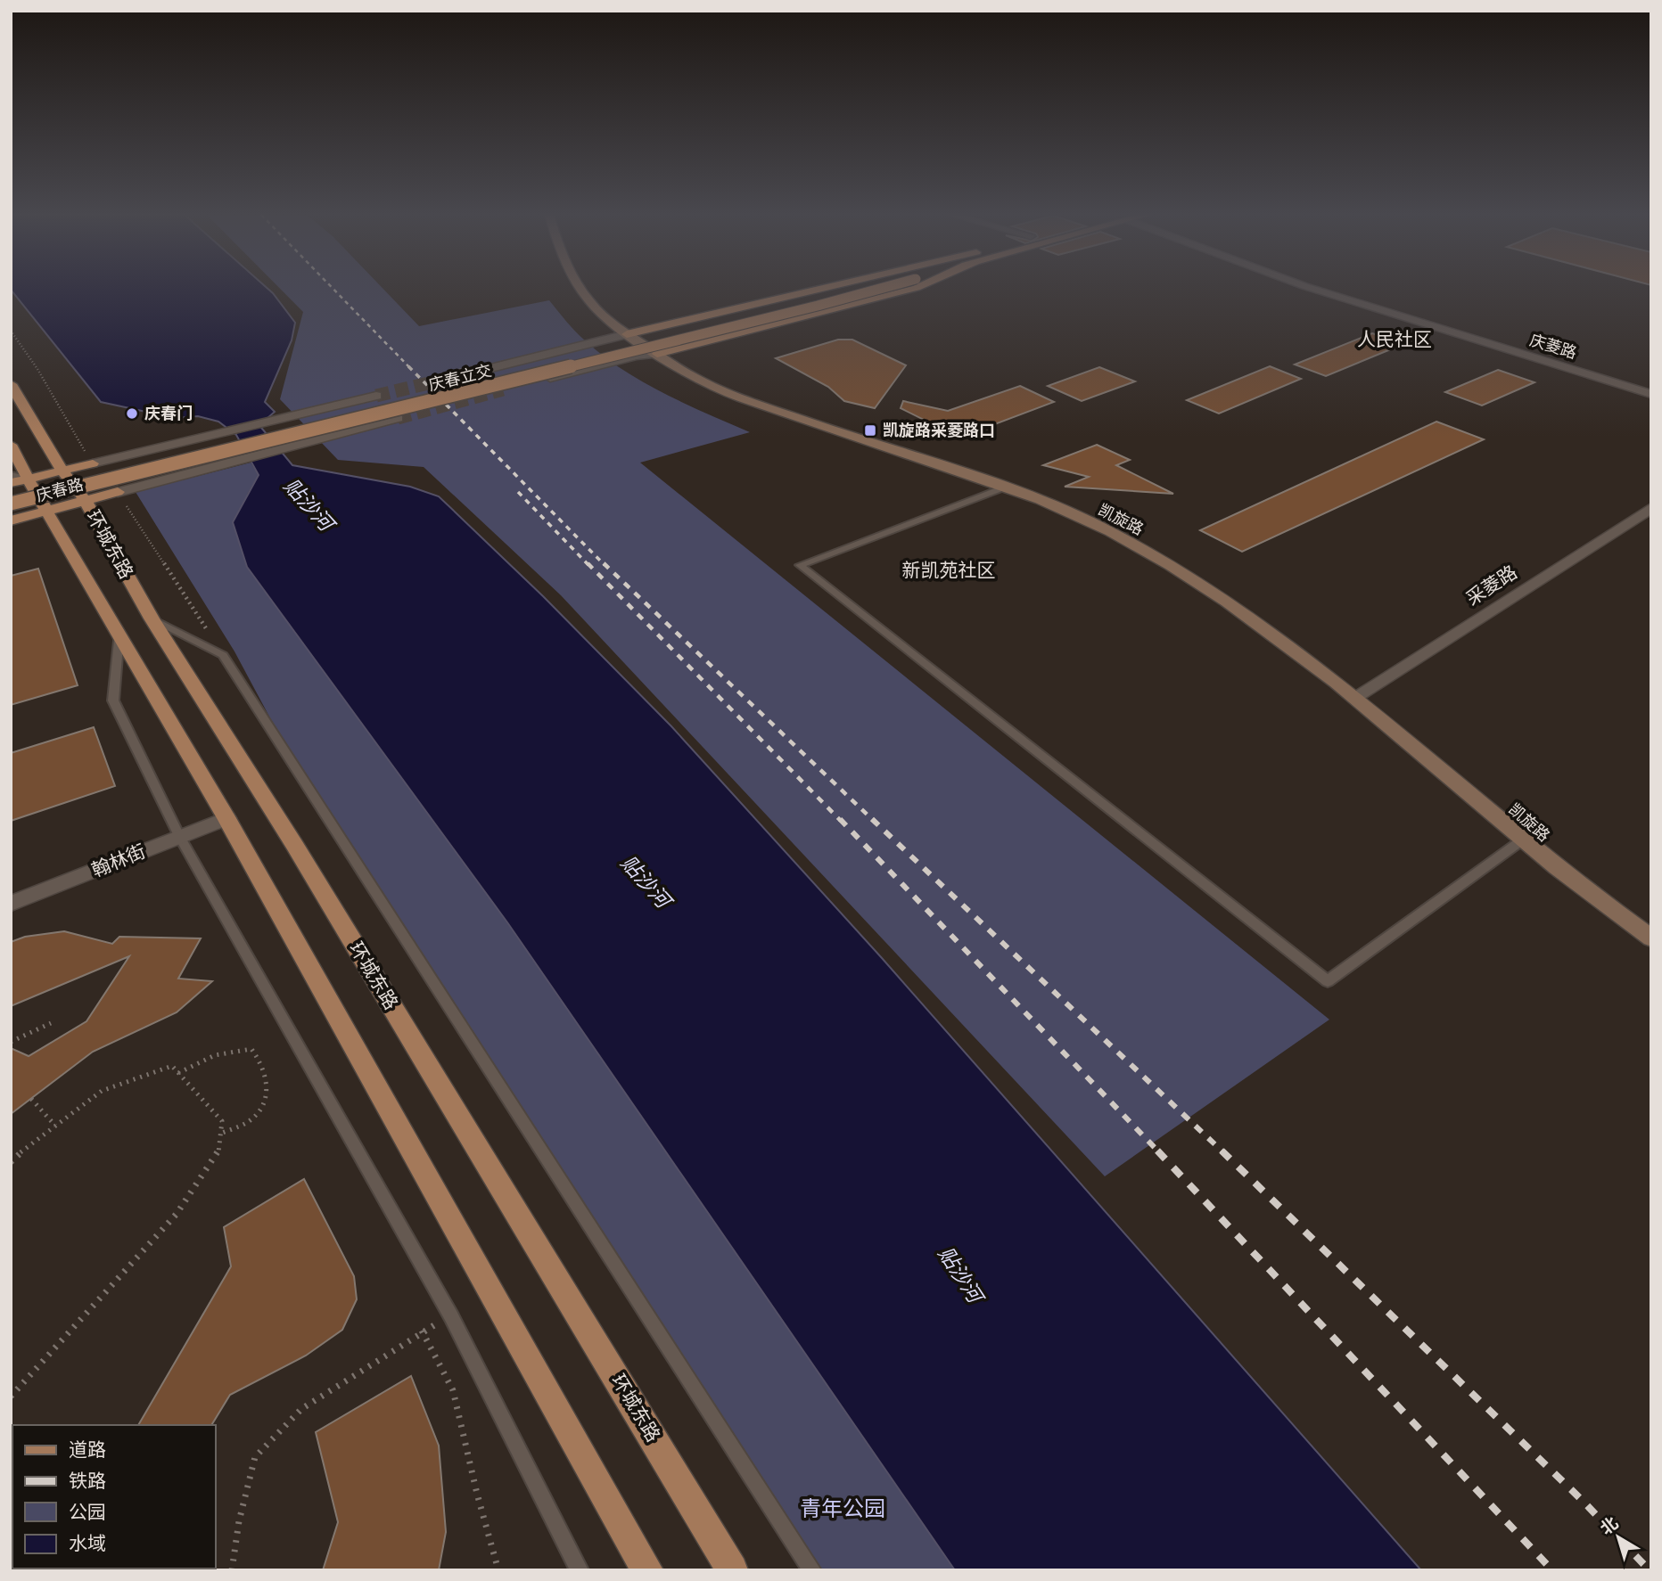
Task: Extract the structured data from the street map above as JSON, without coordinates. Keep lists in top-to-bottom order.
{
  "streets": {
    "main road": [
      "庆春立交",
      "庆春路",
      "凯旋路",
      "环城东路"
    ],
    "street": ["庆菱路", "采菱路", "翰林街"]
  },
  "crossings": [
    ["庆春路", "环城东路"],
    ["凯旋路", "采菱路"],
    ["环城东路", "翰林街"]
  ],
  "districts": ["人民社区", "新凯苑社区"],
  "water": ["贴沙河"],
  "parks": ["青年公园"],
  "places": {
    "other": ["庆春门"],
    "transit": ["凯旋路采菱路口"]
  },
  "legend": [
    "道路",
    "铁路",
    "公园",
    "水域"
  ],
  "north": "top left"
}
